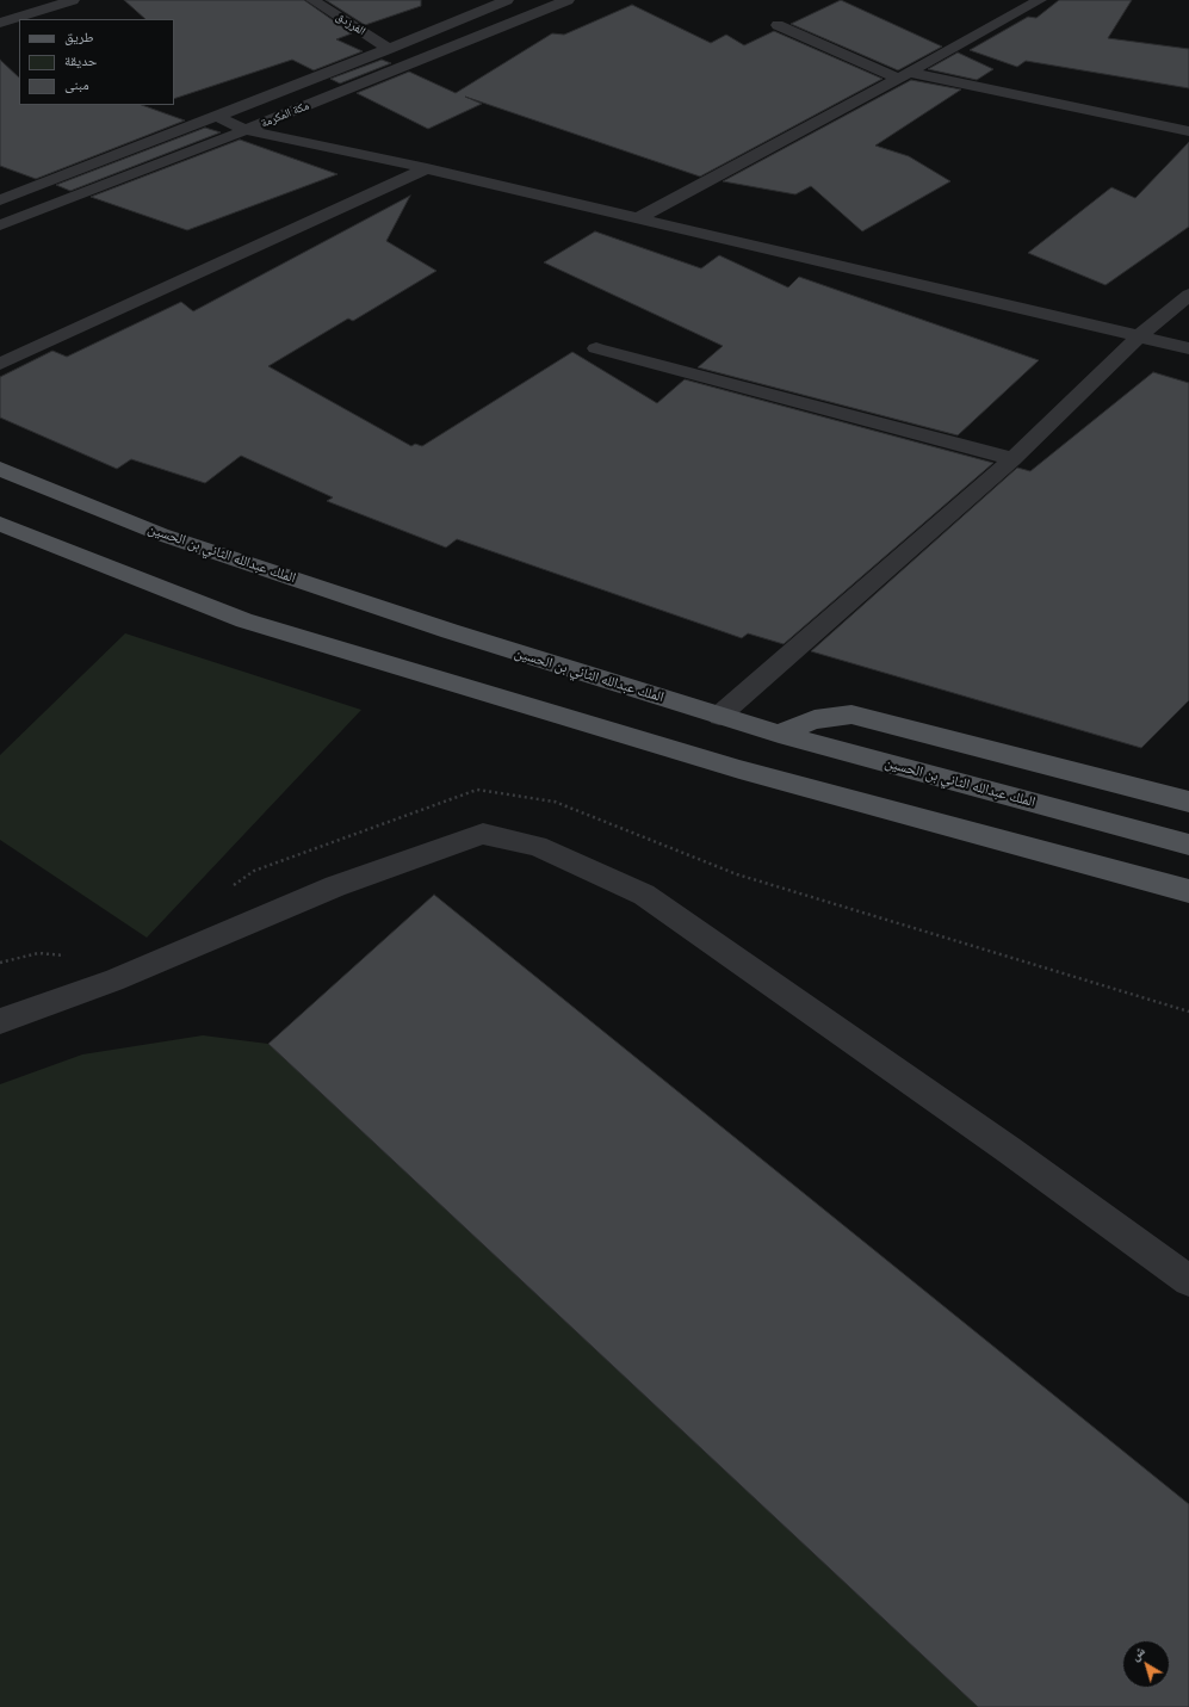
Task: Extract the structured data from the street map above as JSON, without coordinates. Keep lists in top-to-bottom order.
{
  "streets": {
    "main road": ["الملك عبدالله الثاني بن الحسين"],
    "street": ["الفرزدق", "مكة المكرمة"]
  },
  "crossings": [
    ["الفرزدق", "مكة المكرمة"]
  ],
  "legend": ["طريق", "حديقة", "مبنى"],
  "north": "top left"
}
